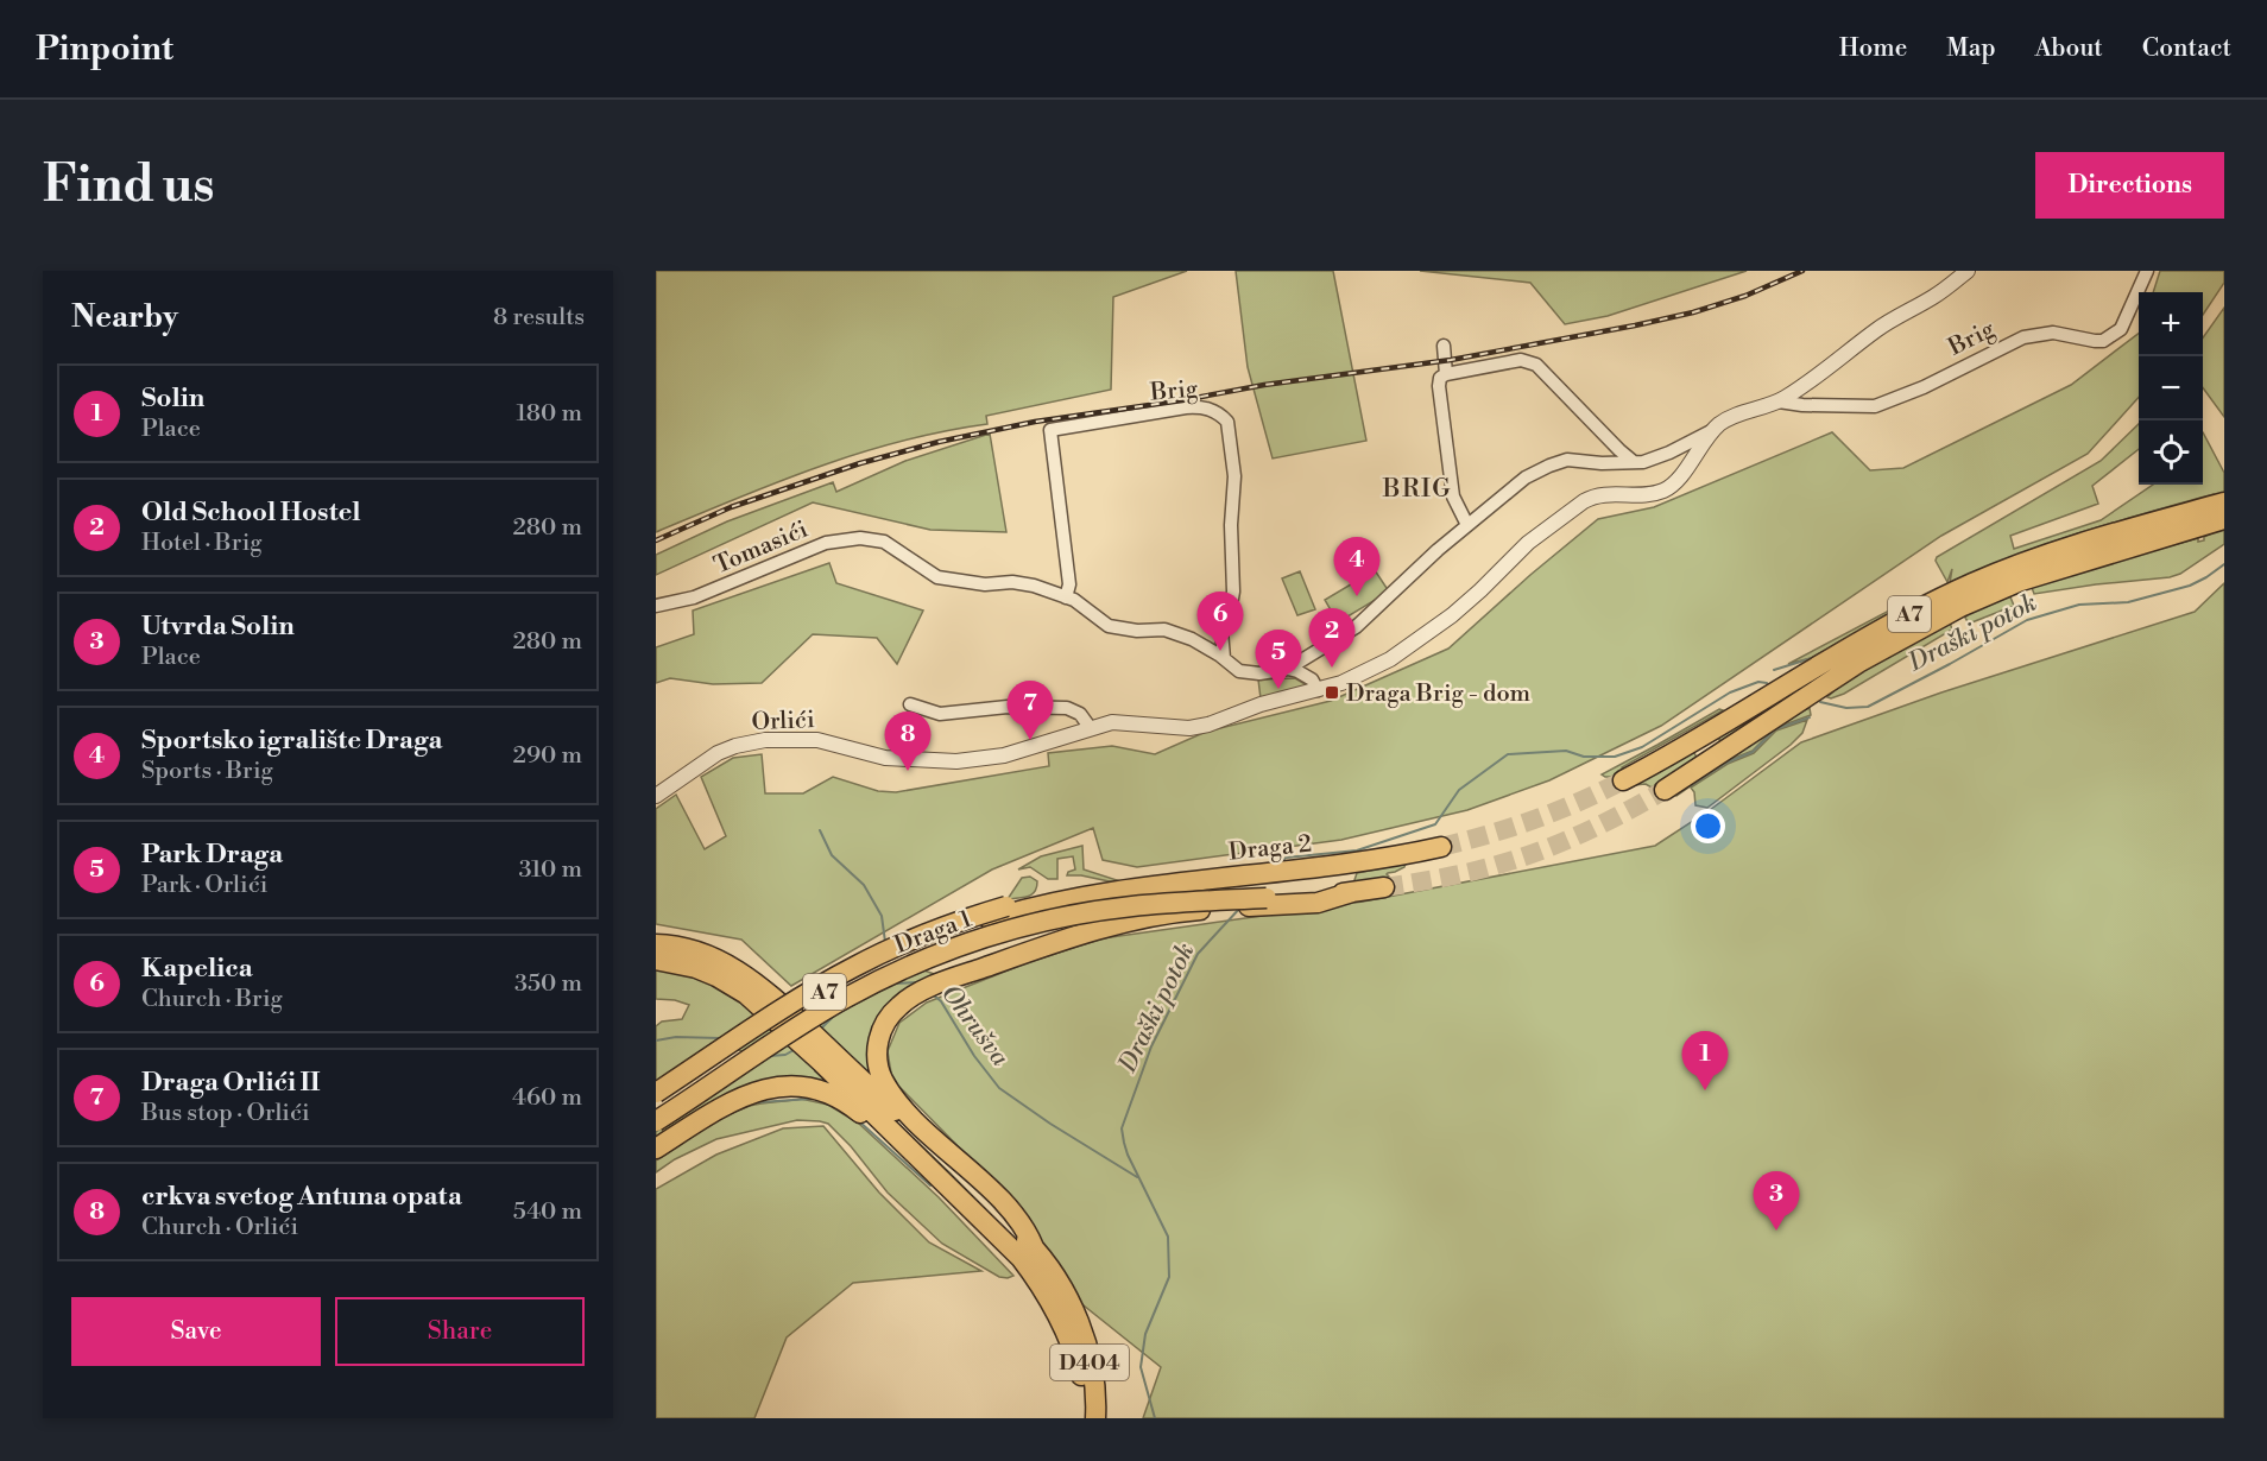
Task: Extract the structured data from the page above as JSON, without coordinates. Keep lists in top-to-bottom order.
{
  "streets": {
    "highway": [
      "A7",
      "Draga 2",
      "Draga 1",
      "D404"
    ],
    "street": ["Brig", "Tomasići", "Orlići"]
  },
  "crossings": [
    ["Brig", "Tomasići"],
    ["Brig", "Orlići"],
    ["A7", "Draga 1"],
    ["Draga 2", "Draga 1"]
  ],
  "districts": ["BRIG"],
  "water": ["Draški potok", "Ohrušva"],
  "places": {
    "transit": ["Draga Brig - dom"]
  },
  "page": {
    "header": "Pinpoint",
    "nav": [
      "Home",
      "Map",
      "About",
      "Contact"
    ],
    "buttons": [
      "Directions",
      ["Save", "Share"]
    ],
    "title": "Find us",
    "heading": ["Nearby", "8 results"],
    "map_buttons": ["+", "−"],
    "list": [
      {
        "mark": "1",
        "name": "Solin",
        "note": "Place",
        "value": "180 m"
      },
      {
        "mark": "2",
        "name": "Old School Hostel",
        "note": "Hotel · Brig",
        "value": "280 m"
      },
      {
        "mark": "3",
        "name": "Utvrda Solin",
        "note": "Place",
        "value": "280 m"
      },
      {
        "mark": "4",
        "name": "Sportsko igralište Draga",
        "note": "Sports · Brig",
        "value": "290 m"
      },
      {
        "mark": "5",
        "name": "Park Draga",
        "note": "Park · Orlići",
        "value": "310 m"
      },
      {
        "mark": "6",
        "name": "Kapelica",
        "note": "Church · Brig",
        "value": "350 m"
      },
      {
        "mark": "7",
        "name": "Draga Orlići II",
        "note": "Bus stop · Orlići",
        "value": "460 m"
      },
      {
        "mark": "8",
        "name": "crkva svetog Antuna opata",
        "note": "Church · Orlići",
        "value": "540 m"
      }
    ],
    "pins": [
      "4",
      "6",
      "2",
      "5",
      "7",
      "8",
      "1",
      "3"
    ]
  }
}
